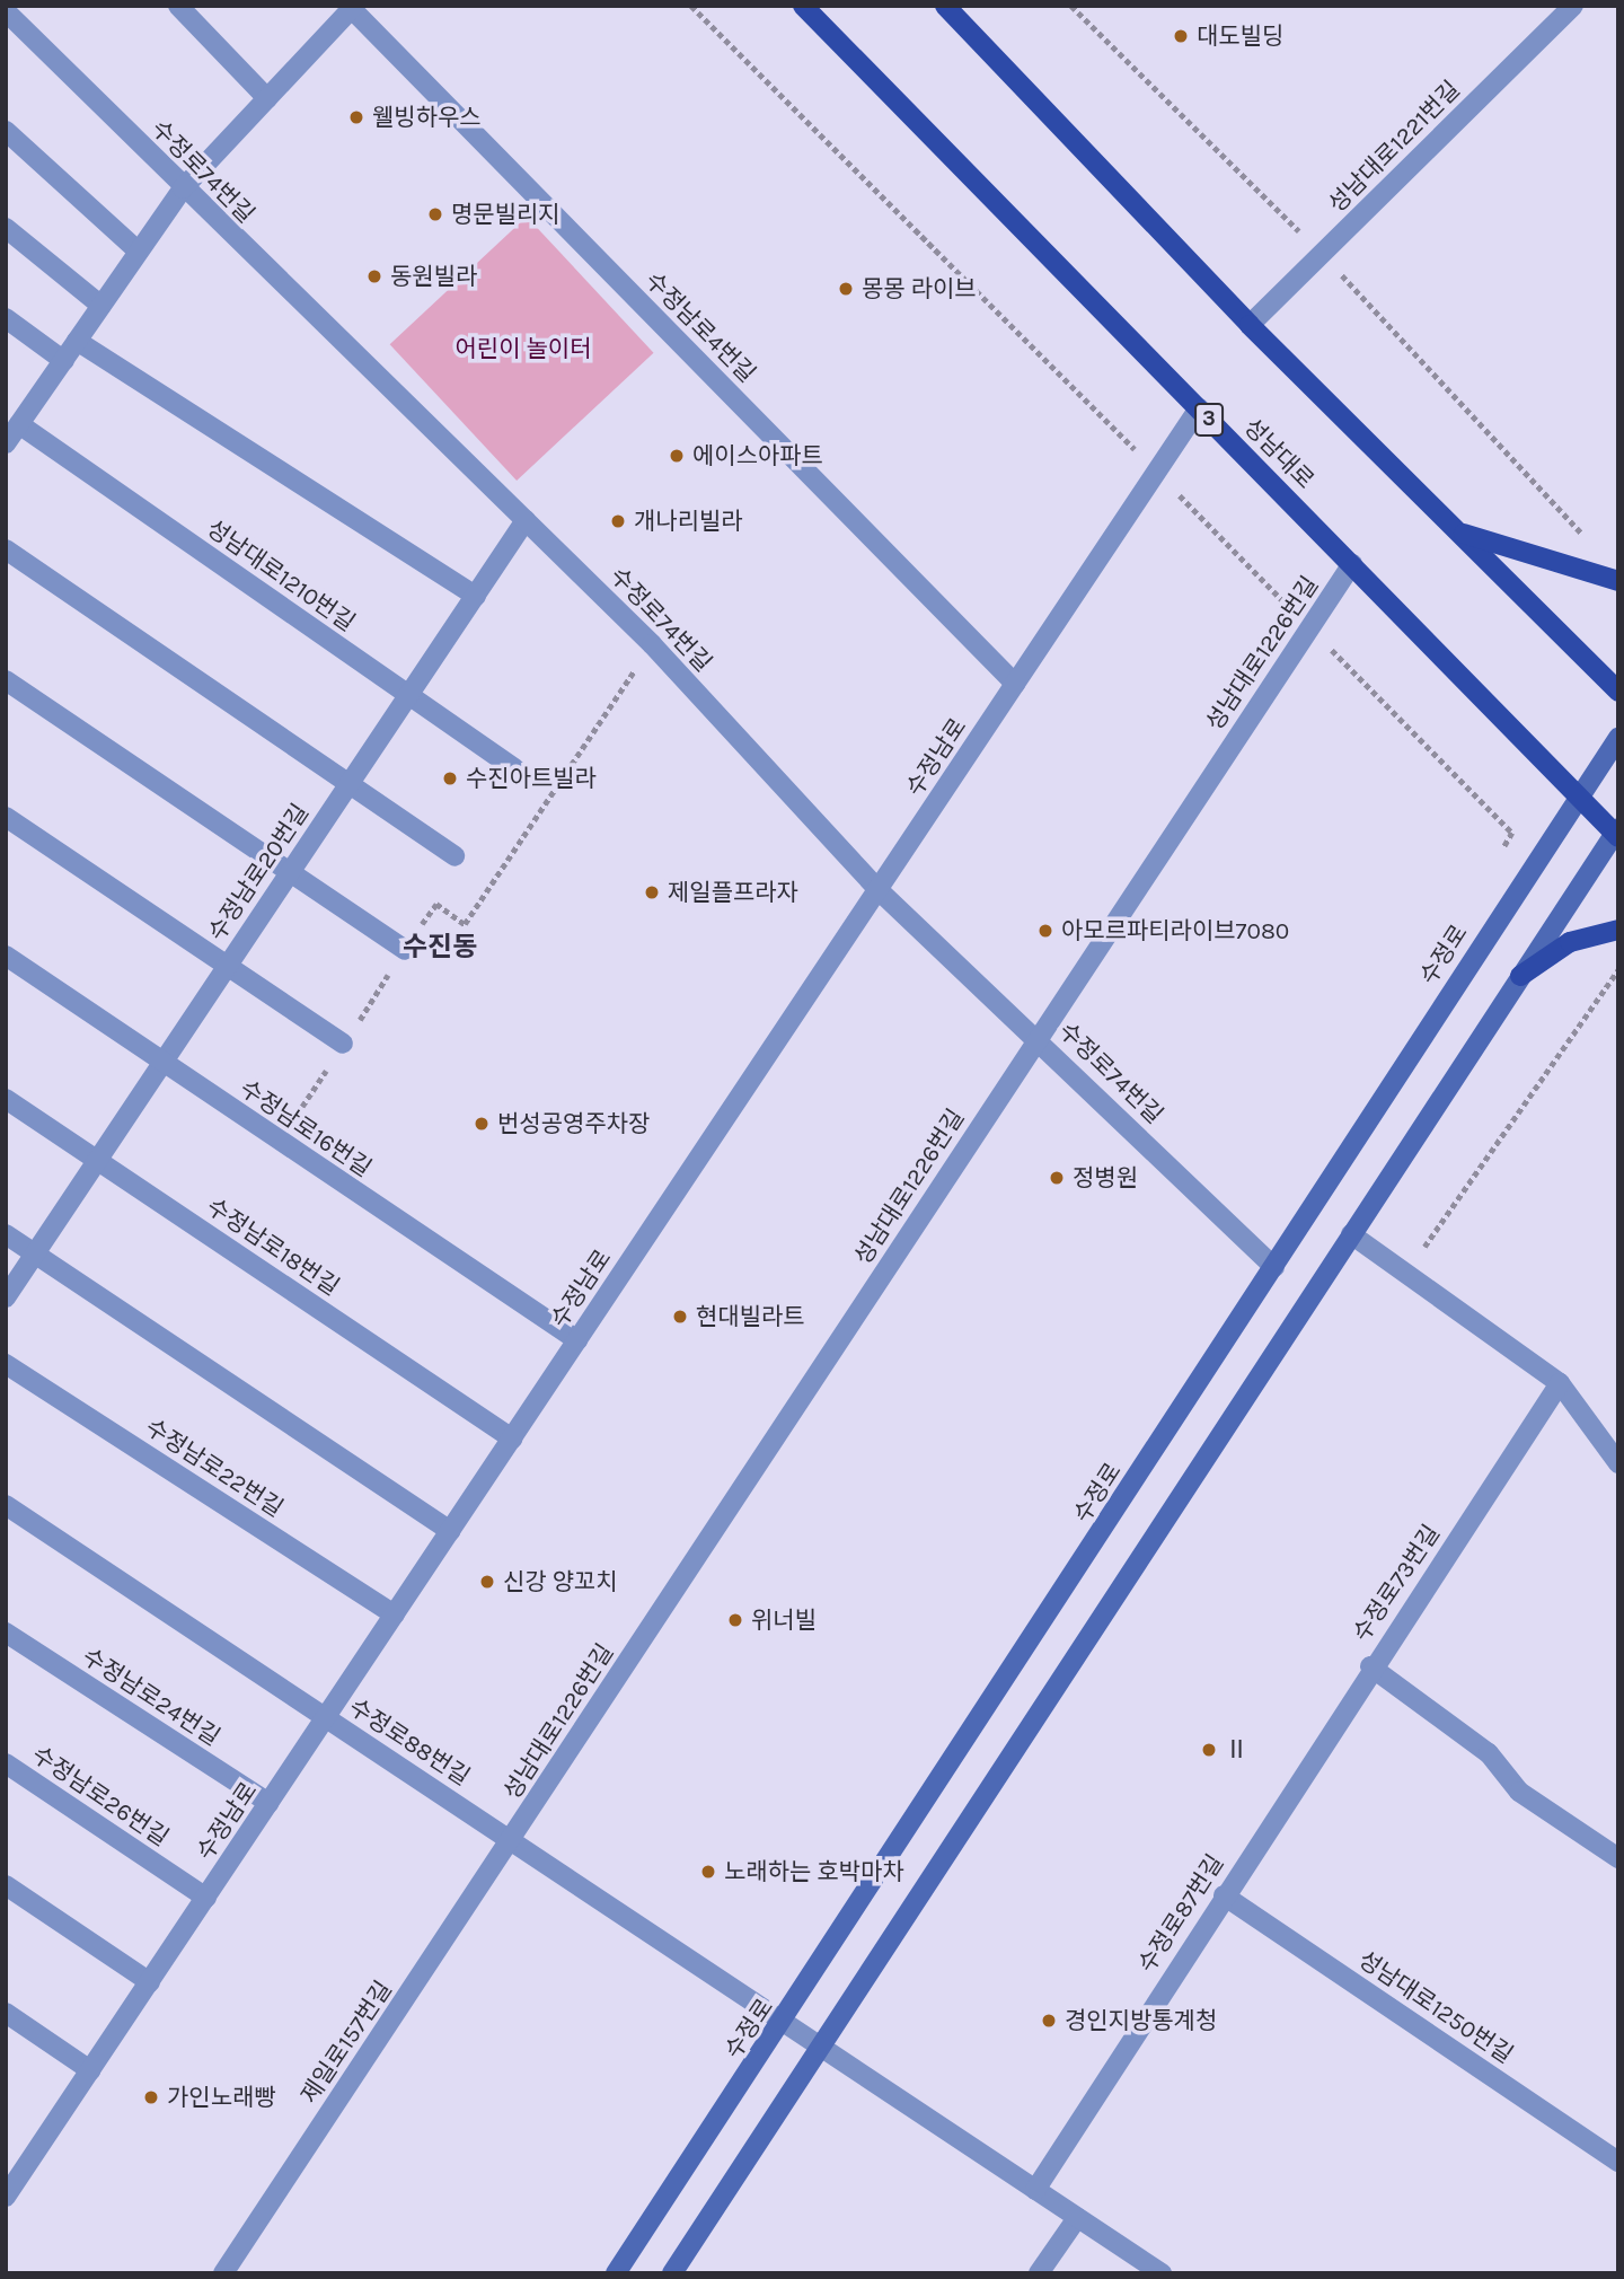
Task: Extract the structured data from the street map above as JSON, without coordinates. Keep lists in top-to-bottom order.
{
  "streets": {
    "main road": ["3", "성남대로", "수정로"],
    "street": [
      "성남대로1221번길",
      "수정로74번길",
      "수정남로4번길",
      "성남대로1210번길",
      "성남대로1226번길",
      "수정남로",
      "수정남로20번길",
      "수정남로16번길",
      "수정남로18번길",
      "수정남로22번길",
      "수정로73번길",
      "수정남로24번길",
      "수정로88번길",
      "수정남로26번길",
      "수정로87번길",
      "성남대로1250번길",
      "제일로157번길"
    ]
  },
  "crossings": [
    ["수정로74번길", "성남대로1226번길"],
    ["수정로74번길", "수정남로"],
    ["수정로74번길", "수정남로20번길"],
    ["수정로74번길", "수정로"],
    ["수정남로4번길", "수정남로"],
    ["성남대로", "성남대로1226번길"],
    ["성남대로", "수정남로"],
    ["성남대로", "수정로"],
    ["성남대로1210번길", "수정남로20번길"],
    ["성남대로1226번길", "수정로88번길"],
    ["성남대로1226번길", "제일로157번길"],
    ["수정남로", "수정남로16번길"],
    ["수정남로", "수정남로18번길"],
    ["수정남로", "수정남로22번길"],
    ["수정남로", "수정남로24번길"],
    ["수정남로", "수정로88번길"],
    ["수정남로", "수정남로26번길"],
    ["수정남로20번길", "수정남로16번길"],
    ["수정남로20번길", "수정남로18번길"],
    ["수정로", "수정로88번길"],
    ["수정로73번길", "수정로87번길"],
    ["수정로88번길", "제일로157번길"],
    ["수정로87번길", "성남대로1250번길"]
  ],
  "districts": ["수진동"],
  "parks": ["어린이 놀이터"],
  "places": [
    "대도빌딩",
    "웰빙하우스",
    "명문빌리지",
    "동원빌라",
    "몽몽 라이브",
    "에이스아파트",
    "개나리빌라",
    "수진아트빌라",
    "제일플프라자",
    "아모르파티라이브7080",
    "번성공영주차장",
    "정병원",
    "현대빌라트",
    "신강 양꼬치",
    "위너빌",
    "Ⅱ",
    "노래하는 호박마차",
    "경인지방통계청",
    "가인노래빵"
  ]
}
